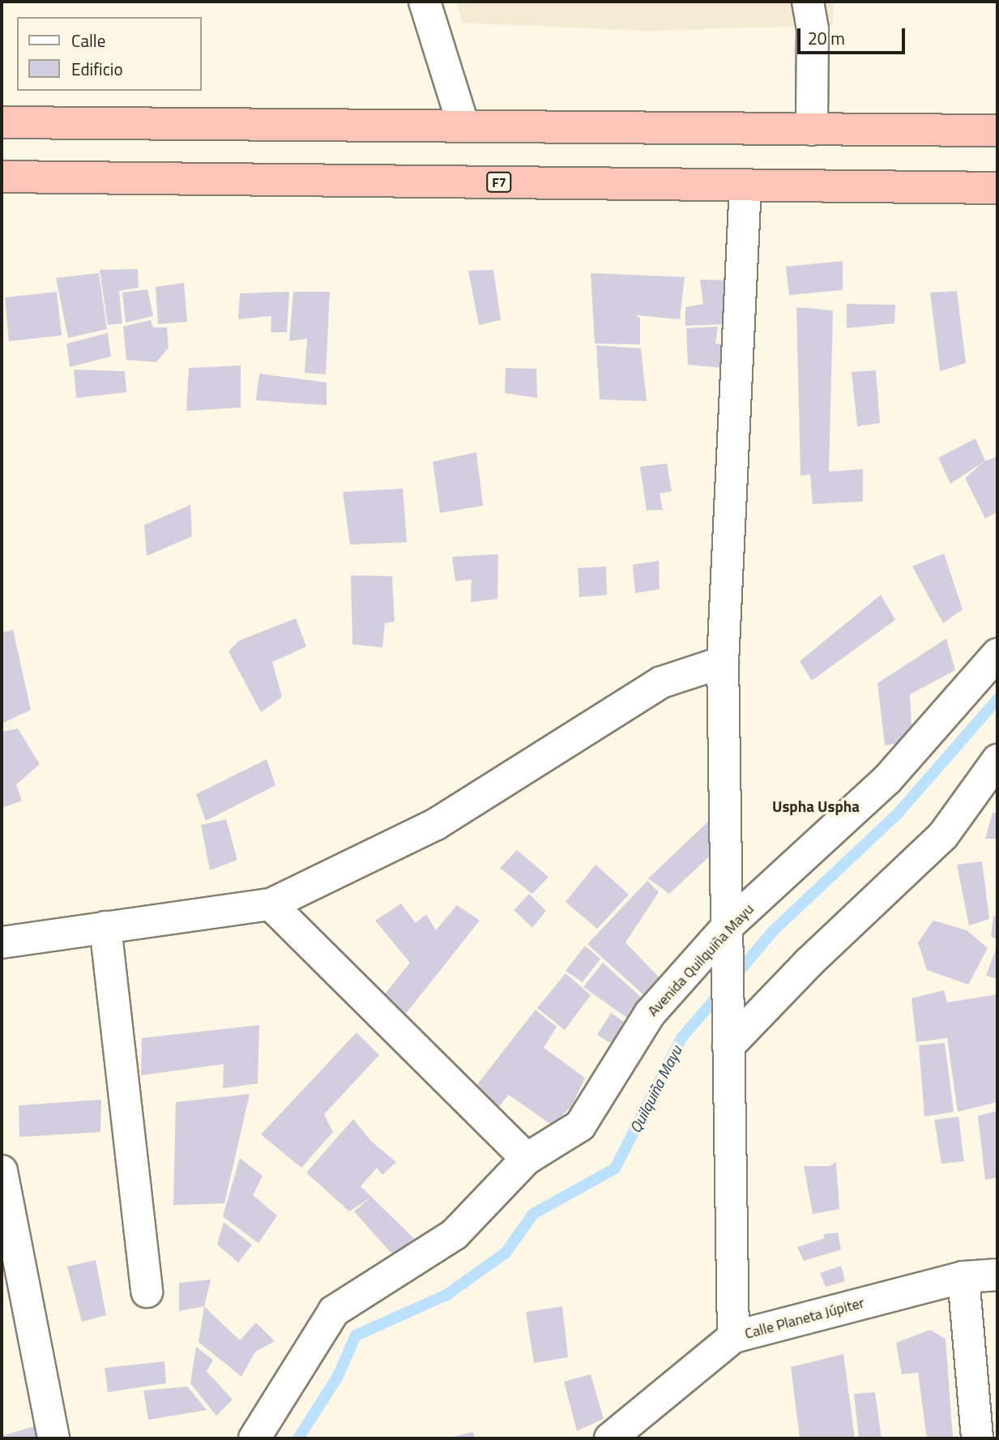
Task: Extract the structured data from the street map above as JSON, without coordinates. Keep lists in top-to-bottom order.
{
  "streets": {
    "highway": ["F7"],
    "street": ["Avenida Quilquiña Mayu", "Calle Planeta Júpiter"]
  },
  "districts": ["Uspha Uspha"],
  "water": ["Quilquiña Mayu"],
  "legend": ["Calle", "Edificio"],
  "scale_bar": "20 m"
}
